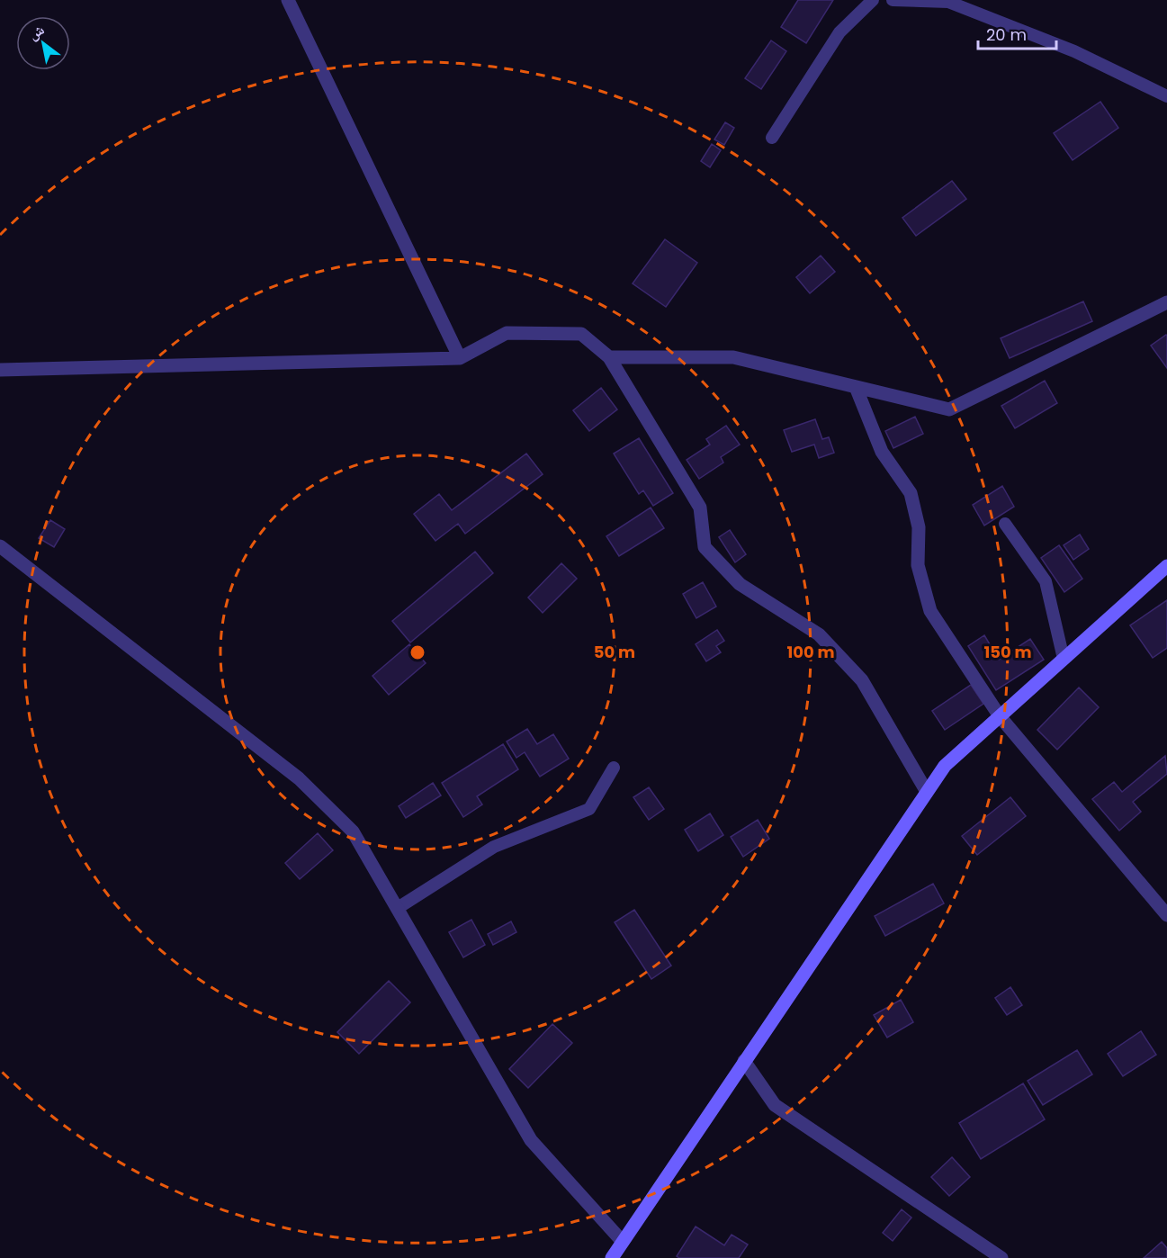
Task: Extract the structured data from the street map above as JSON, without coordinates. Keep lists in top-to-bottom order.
{
  "scale_bar": "20 m",
  "north": "top left",
  "rings": ["50 m", "100 m", "150 m"]
}
